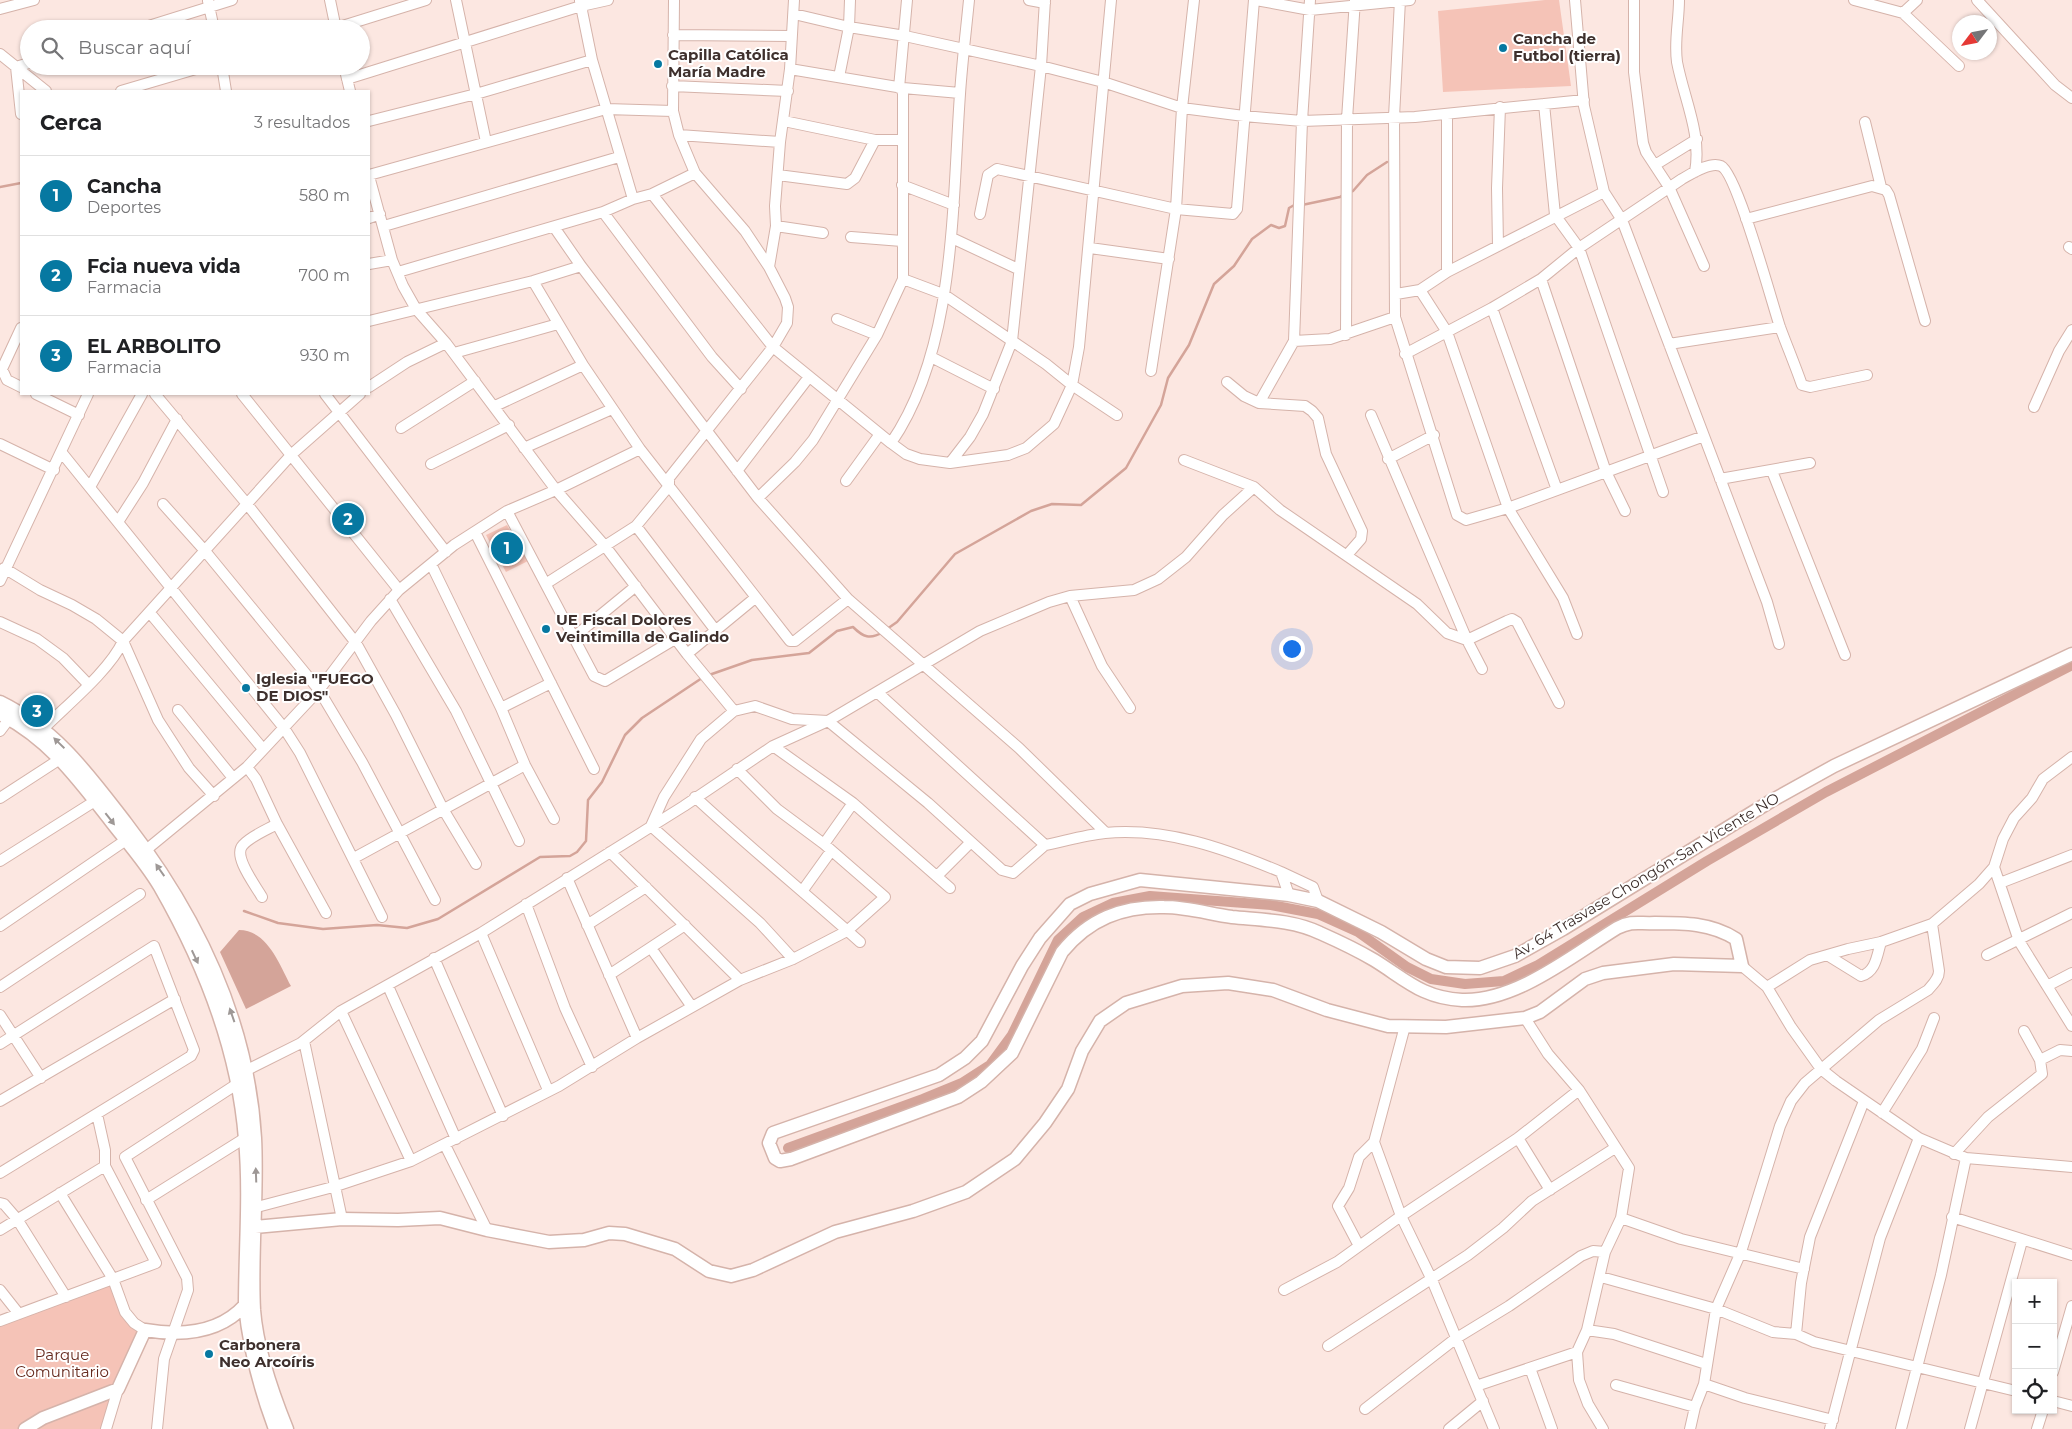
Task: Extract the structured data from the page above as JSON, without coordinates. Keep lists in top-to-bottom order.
{
  "streets": {
    "street": ["Av. 64 Trasvase Chongón-San Vicente NO"]
  },
  "parks": ["Parque Comunitario"],
  "places": [
    "Cancha de Futbol (tierra)",
    "Capilla Católica María Madre",
    "UE Fiscal Dolores Veintimilla de Galindo",
    "Iglesia \"FUEGO DE DIOS\"",
    "Carbonera Neo Arcoíris"
  ],
  "north": "bottom left",
  "page": {
    "search": "Buscar aquí",
    "heading": ["Cerca", "3 resultados"],
    "list": [
      {
        "mark": "1",
        "name": "Cancha",
        "note": "Deportes",
        "value": "580 m"
      },
      {
        "mark": "2",
        "name": "Fcia nueva vida",
        "note": "Farmacia",
        "value": "700 m"
      },
      {
        "mark": "3",
        "name": "EL ARBOLITO",
        "note": "Farmacia",
        "value": "930 m"
      }
    ],
    "pins": ["2", "1", "3"],
    "map_buttons": ["+", "−"]
  }
}
